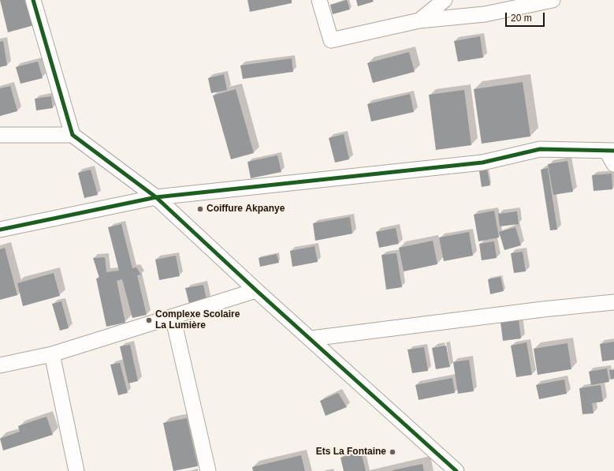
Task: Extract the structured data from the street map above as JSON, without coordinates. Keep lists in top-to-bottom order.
{
  "places": ["Coiffure Akpanye", "Complexe Scolaire La Lumière", "Ets La Fontaine"],
  "scale_bar": "20 m"
}
